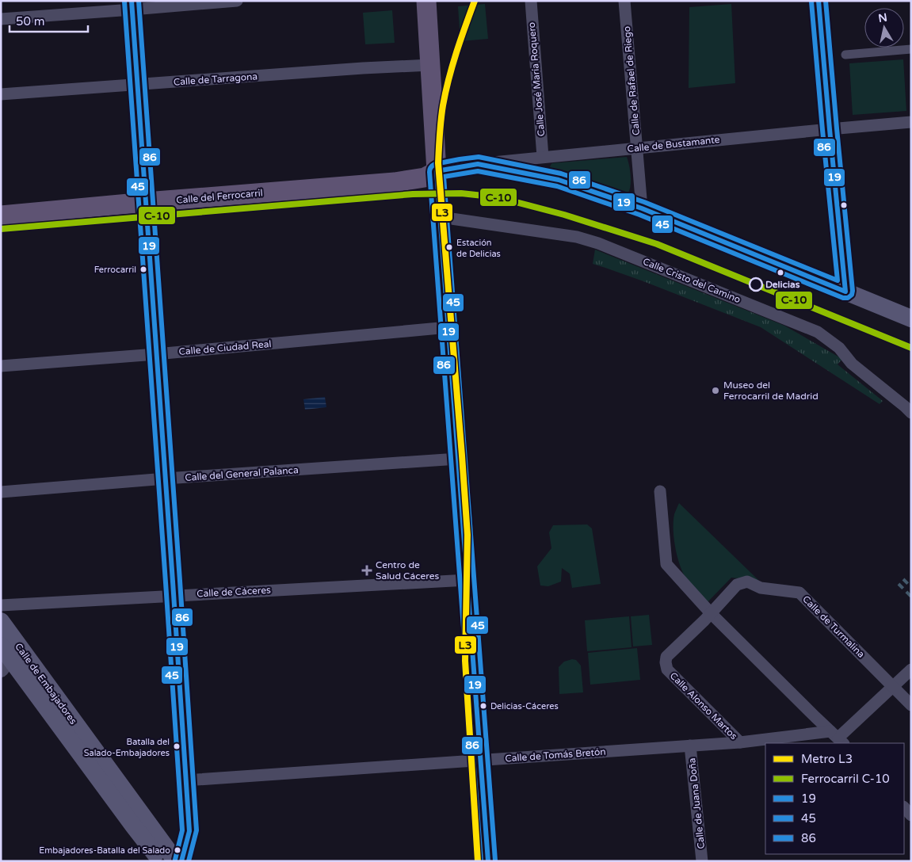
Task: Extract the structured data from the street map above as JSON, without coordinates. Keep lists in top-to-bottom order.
{
  "streets": {
    "main road": ["Calle de Bustamante", "Calle del Ferrocarril", "Calle de Embajadores"],
    "street": [
      "Calle de Tarragona",
      "Calle José María Roquero",
      "Calle de Rafael de Riego",
      "Calle Cristo del Camino",
      "Calle de Ciudad Real",
      "Calle del General Palanca",
      "Calle de Cáceres",
      "Calle de Turmalina",
      "Calle Alonso Martos",
      "Calle de Tomás Bretón",
      "Calle de Juana Doña"
    ]
  },
  "crossings": [
    ["Calle José María Roquero", "Calle de Bustamante"],
    ["Calle de Rafael de Riego", "Calle de Bustamante"],
    ["Calle de Bustamante", "Calle del Ferrocarril"],
    ["Calle de Turmalina", "Calle Alonso Martos"],
    ["Calle Alonso Martos", "Calle de Tomás Bretón"],
    ["Calle de Tomás Bretón", "Calle de Juana Doña"]
  ],
  "places": {
    "other": [
      "Estación de Delicias",
      "Ferrocarril",
      "Delicias",
      "Museo del Ferrocarril de Madrid",
      "Delicias-Cáceres",
      "Batalla del Salado-Embajadores",
      "Embajadores-Batalla del Salado"
    ],
    "health": ["Centro de Salud Cáceres"]
  },
  "lines": [
    "metro line L3",
    "transit line 19",
    "transit line 45",
    "transit line 86",
    "rail line C-10"
  ],
  "legend": [
    "Metro L3",
    "Ferrocarril C-10",
    "19",
    "45",
    "86"
  ],
  "scale_bar": "50 m",
  "north": "top"
}
